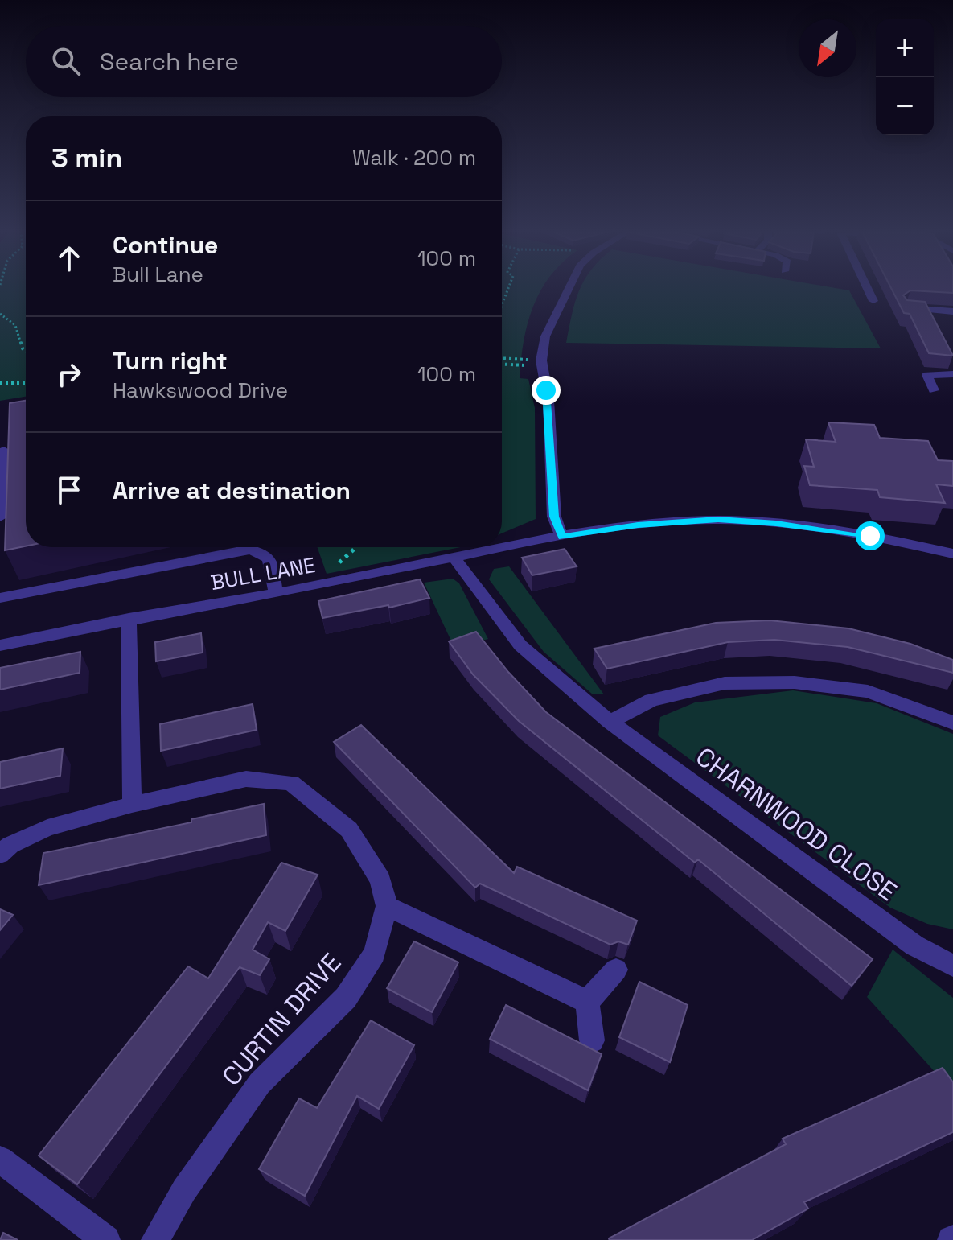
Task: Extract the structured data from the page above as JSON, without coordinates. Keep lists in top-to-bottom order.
{
  "streets": {
    "street": ["BULL LANE", "CHARNWOOD CLOSE", "CURTIN DRIVE"]
  },
  "crossings": [
    ["BULL LANE", "CHARNWOOD CLOSE"]
  ],
  "north": "bottom left",
  "page": {
    "map_buttons": ["+", "−"],
    "search": "Search here",
    "heading": ["3 min", "Walk · 200 m"],
    "list": [
      ["Continue", "Bull Lane", "100 m"],
      ["Turn right", "Hawkswood Drive", "100 m"],
      "Arrive at destination"
    ]
  }
}
